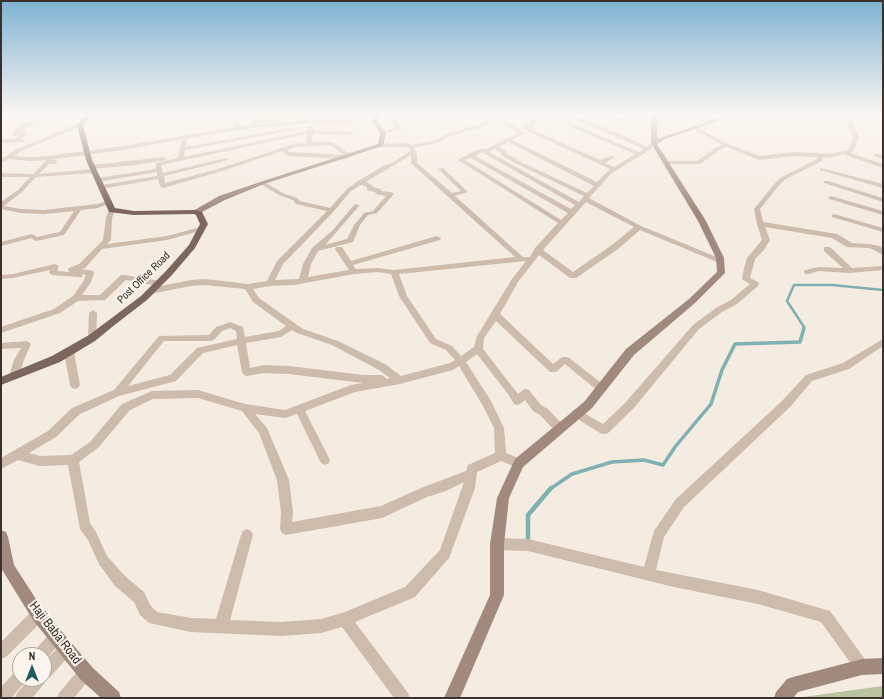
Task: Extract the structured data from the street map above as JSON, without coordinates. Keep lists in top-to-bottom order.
{
  "streets": {
    "main road": ["Post Office Road"],
    "street": ["Haji Baba Road"]
  },
  "north": "top"
}
